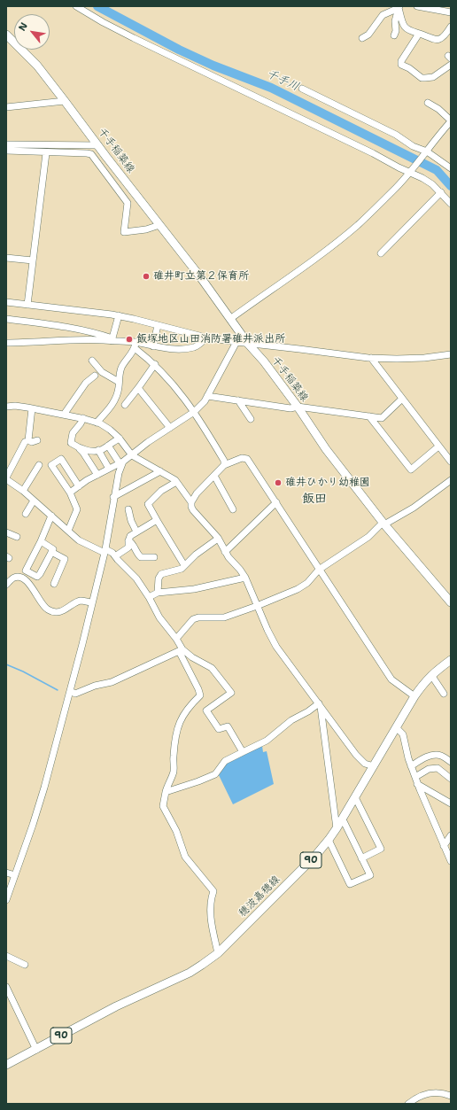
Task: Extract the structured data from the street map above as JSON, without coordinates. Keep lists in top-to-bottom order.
{
  "streets": {
    "main road": ["千手稲築線", "90", "穂波嘉穂線"]
  },
  "districts": ["飯田"],
  "water": ["千手川"],
  "places": ["碓井町立第２保育所", "飯塚地区山田消防署碓井派出所", "碓井ひかり幼稚園"],
  "north": "top left"
}
